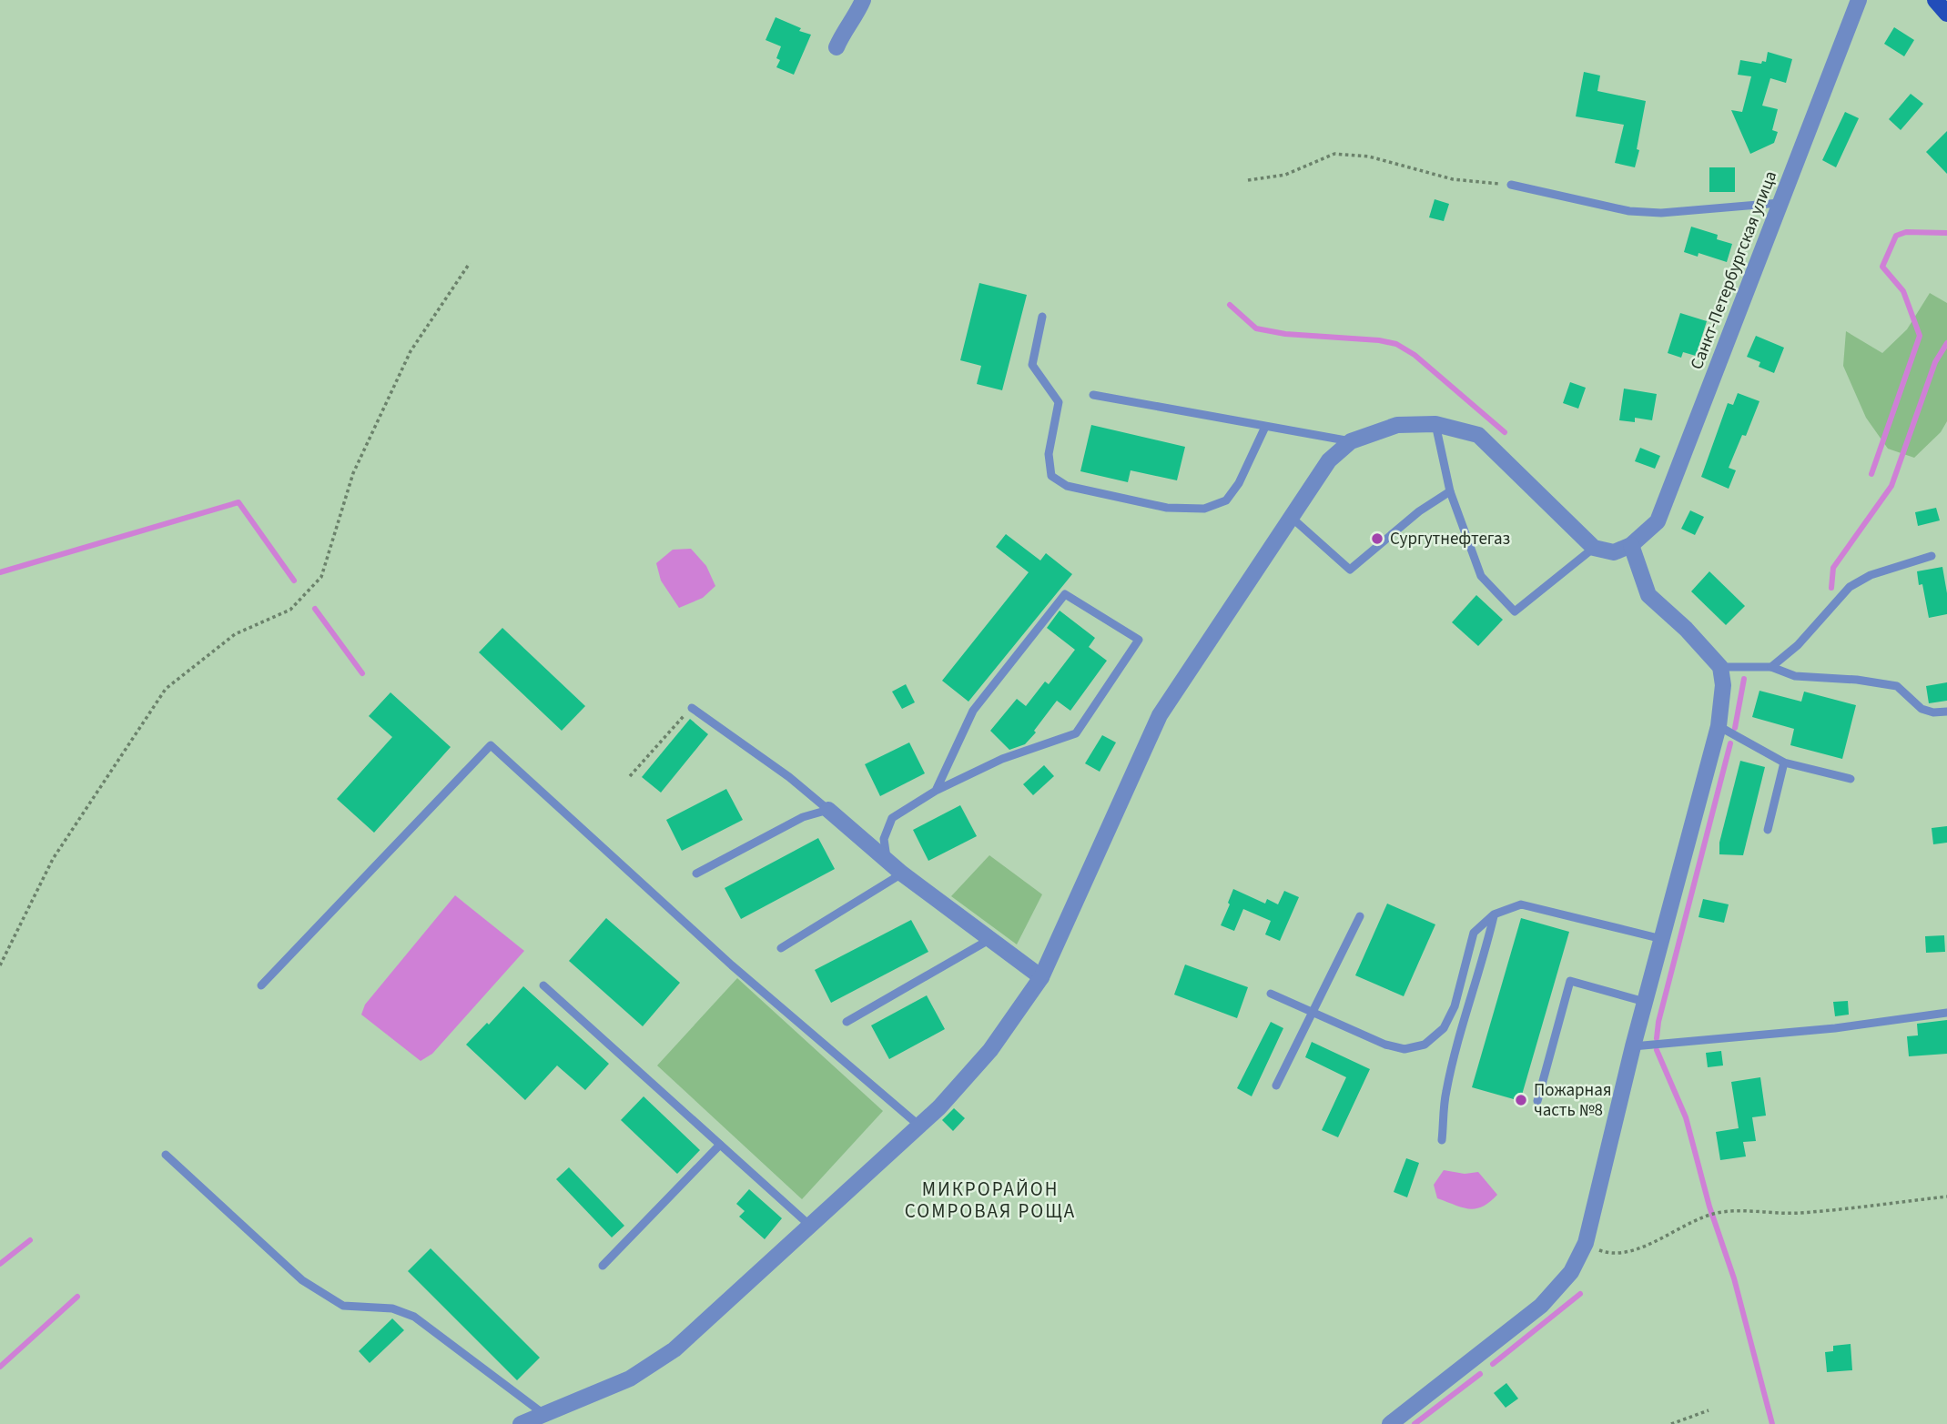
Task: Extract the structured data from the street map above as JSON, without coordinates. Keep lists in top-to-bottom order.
{
  "streets": {
    "street": ["Санкт-Петербургская улица"]
  },
  "districts": ["МИКРОРАЙОН СОМРОВАЯ РОЩА"],
  "places": ["Сургутнефтегаз", "Пожарная часть №8"]
}
